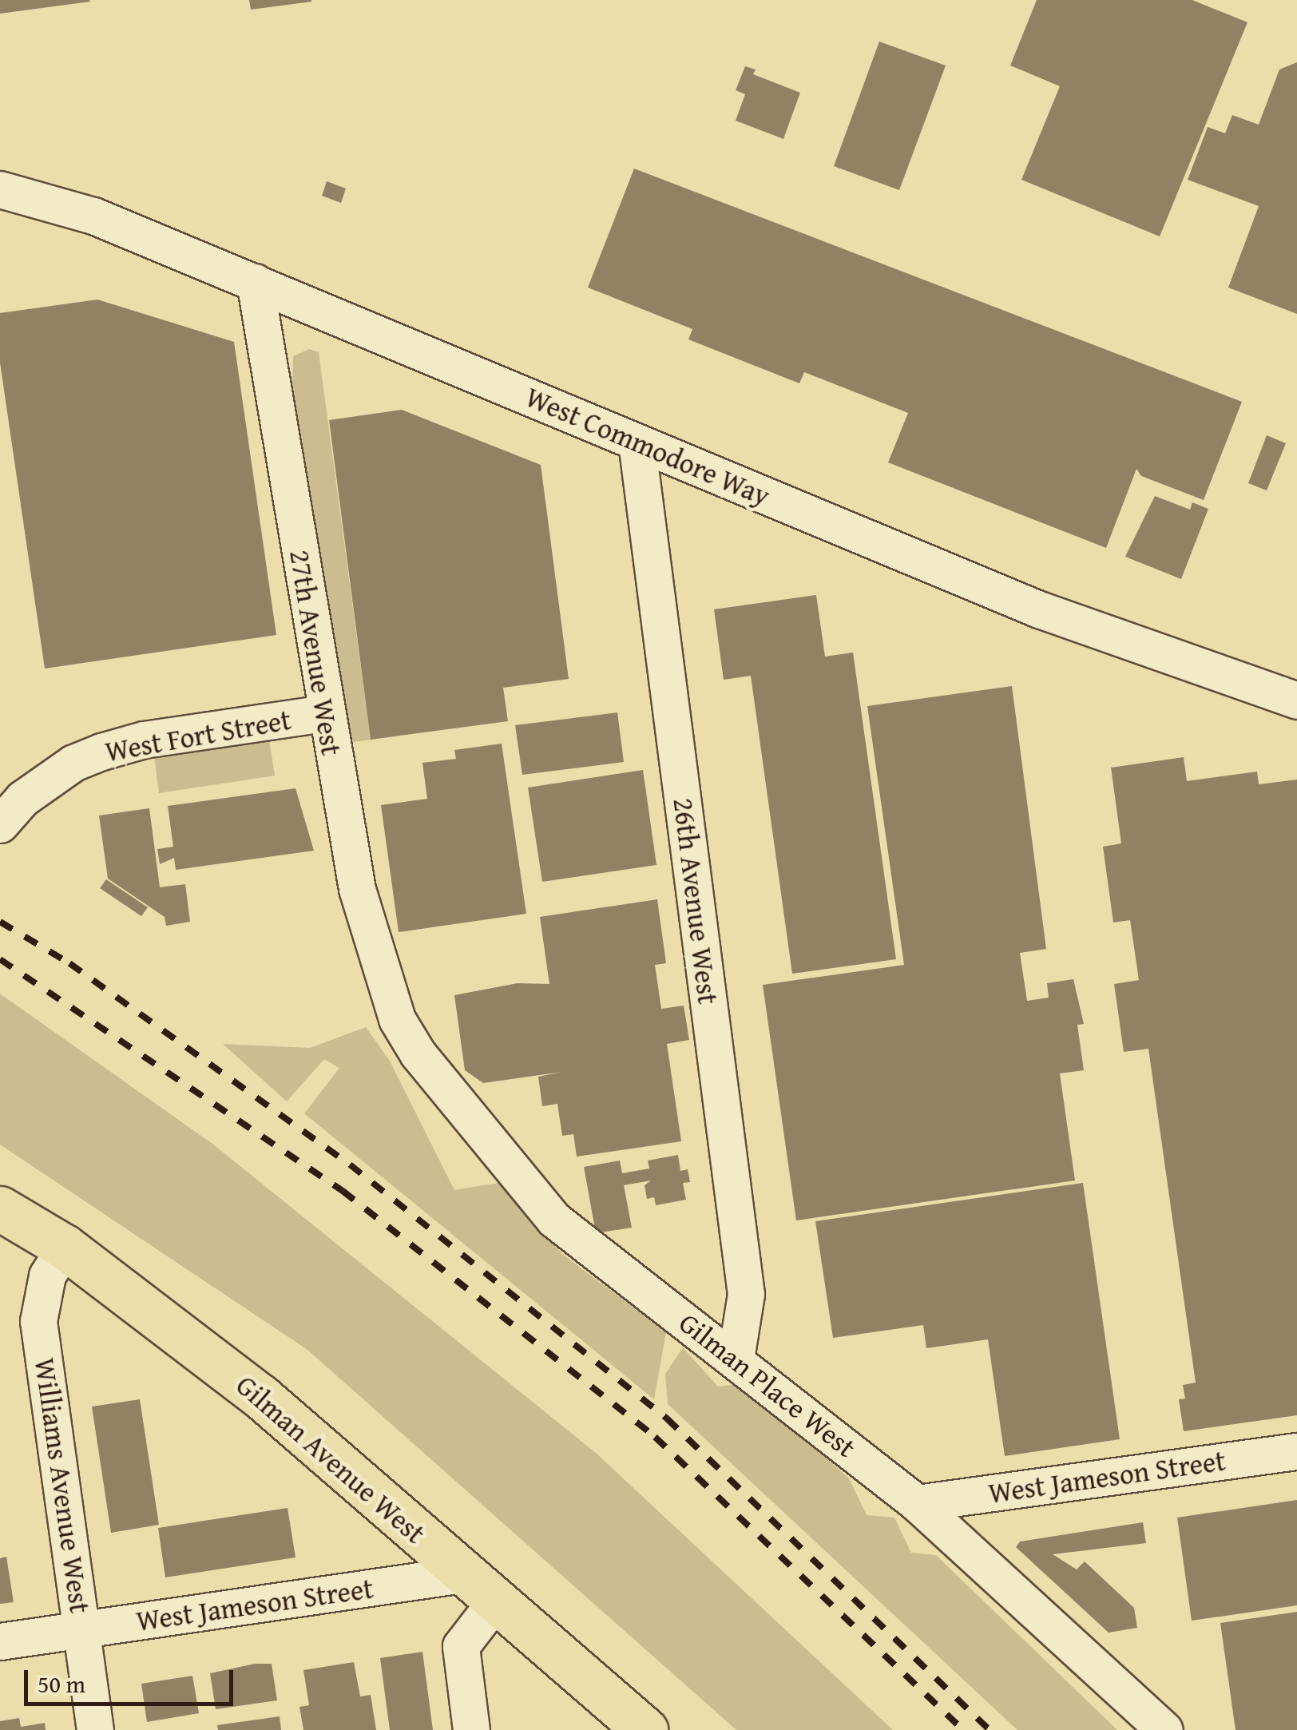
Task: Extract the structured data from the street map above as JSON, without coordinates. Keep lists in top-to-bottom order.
{
  "streets": {
    "main road": ["Gilman Avenue West"],
    "street": [
      "West Commodore Way",
      "27th Avenue West",
      "West Fort Street",
      "26th Avenue West",
      "Gilman Place West",
      "West Jameson Street",
      "Williams Avenue West"
    ]
  },
  "crossings": [
    ["West Commodore Way", "27th Avenue West"],
    ["West Commodore Way", "26th Avenue West"],
    ["27th Avenue West", "West Fort Street"],
    ["27th Avenue West", "Gilman Place West"],
    ["26th Avenue West", "Gilman Place West"],
    ["Gilman Place West", "West Jameson Street"],
    ["Gilman Avenue West", "West Jameson Street"],
    ["Gilman Avenue West", "Williams Avenue West"],
    ["West Jameson Street", "Williams Avenue West"]
  ],
  "scale_bar": "50 m"
}
